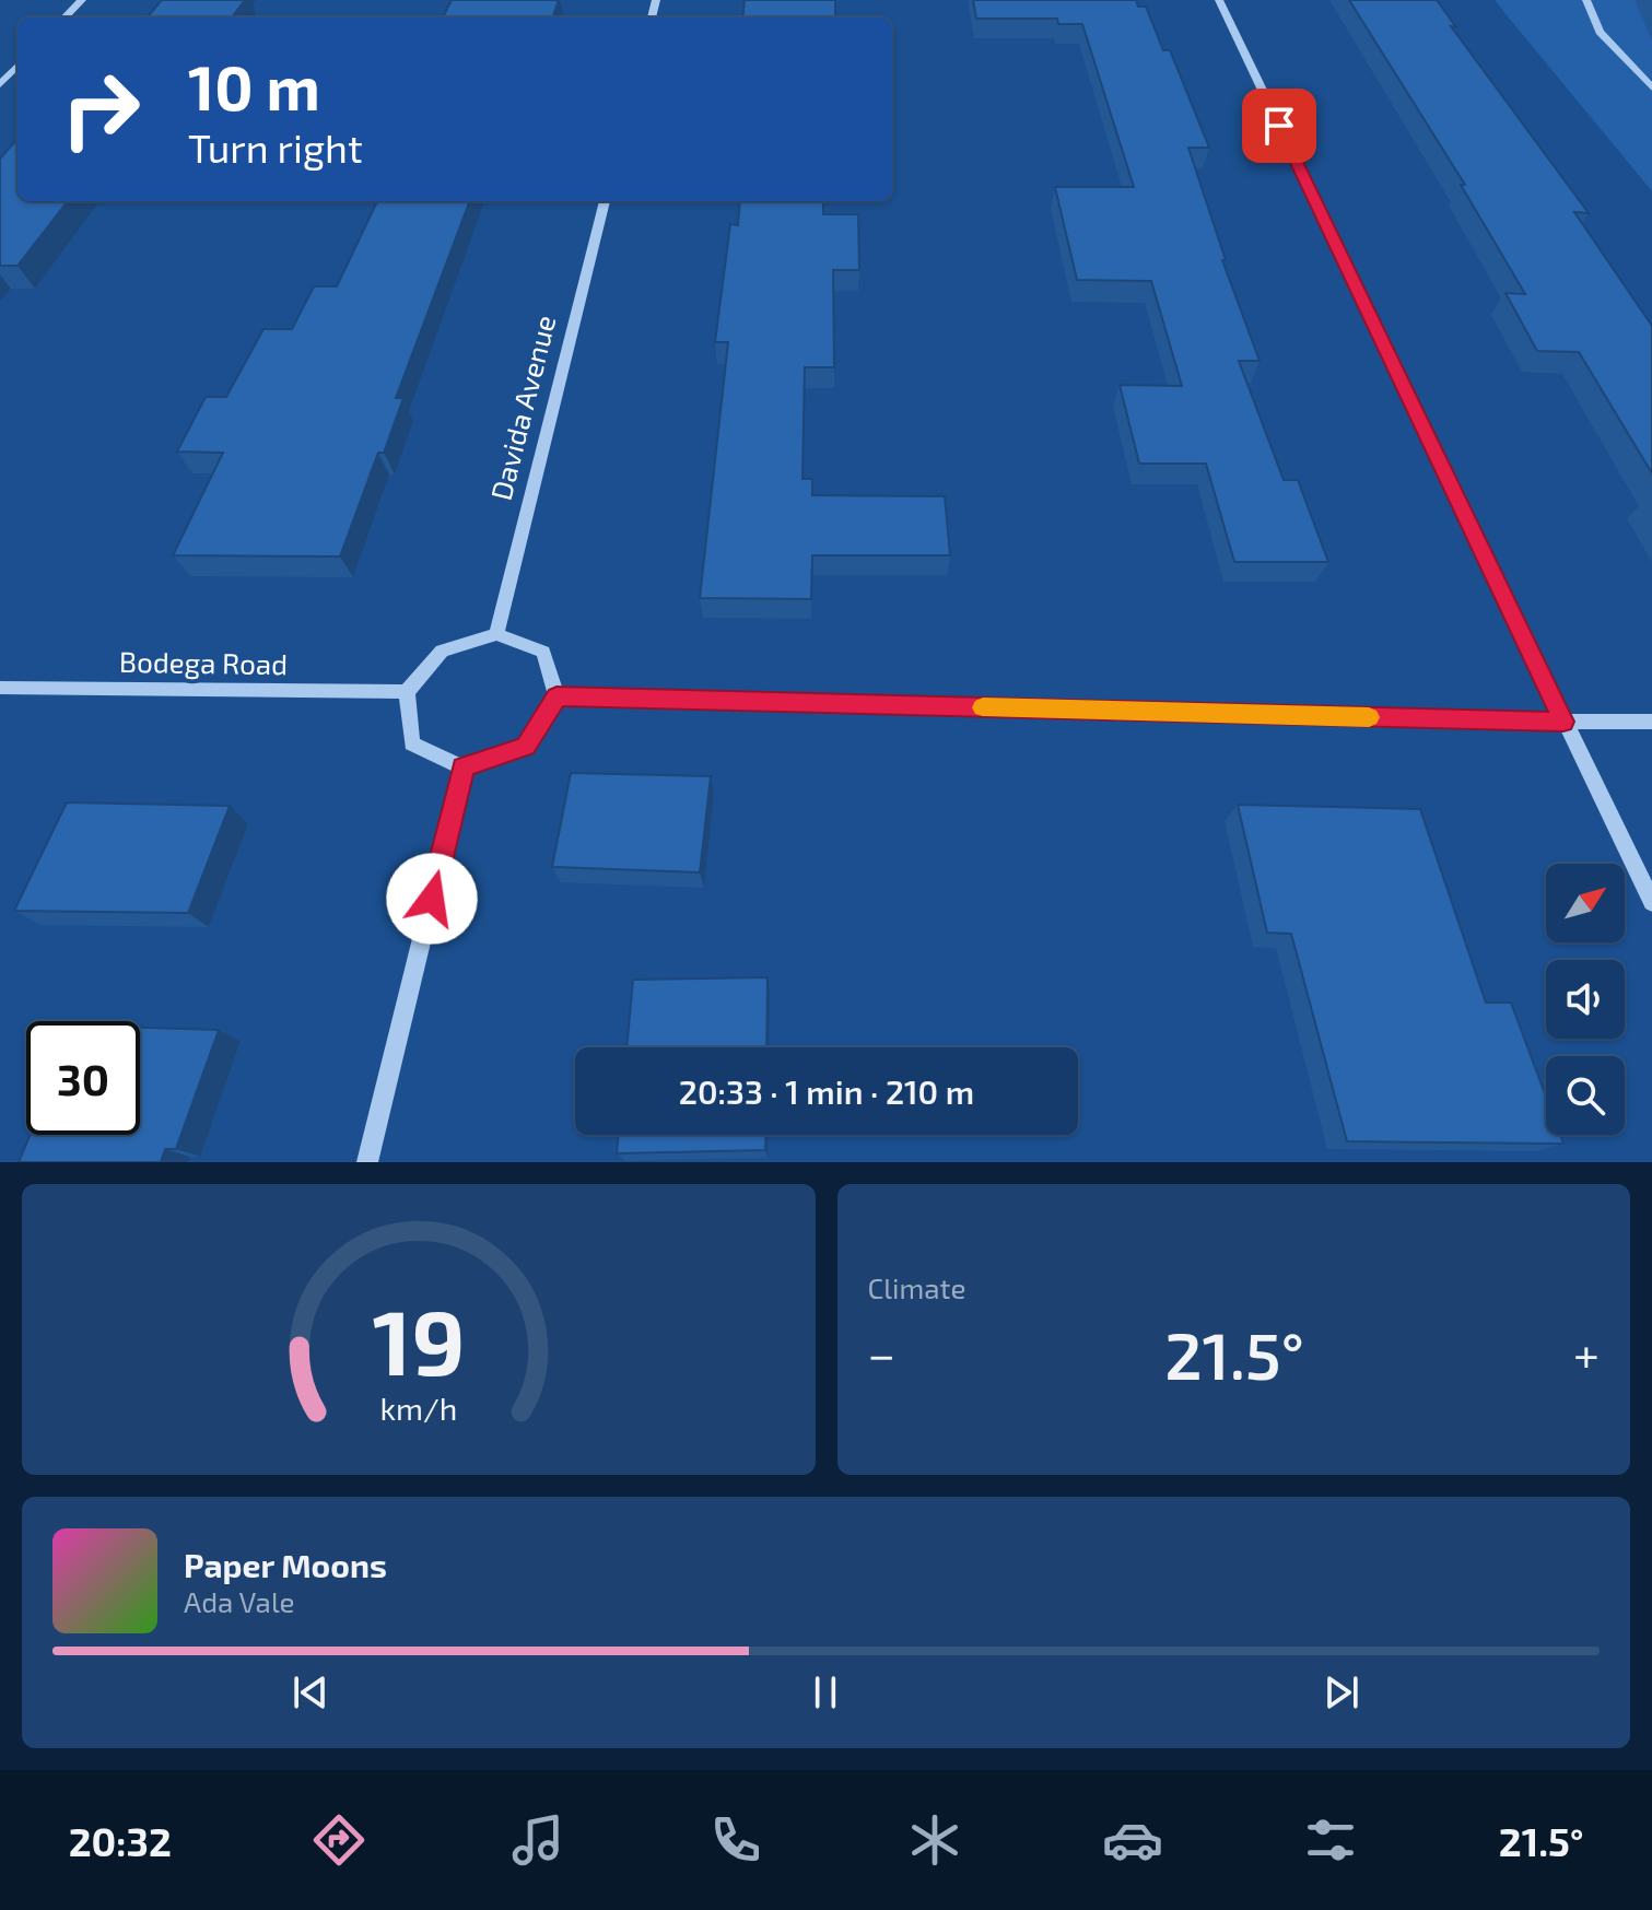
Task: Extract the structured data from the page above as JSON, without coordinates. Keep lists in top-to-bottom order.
{
  "streets": {
    "street": ["Davida Avenue", "Bodega Road"]
  },
  "crossings": [
    ["Davida Avenue", "Bodega Road"]
  ],
  "north": "top right",
  "page": {
    "turn": ["10 m", "Turn right"],
    "limit": "30",
    "trip": "20:33 · 1 min · 210 m",
    "tile": "Climate",
    "heat": ["−", "21.5°", "+"],
    "song": ["Paper Moons", "Ada Vale"],
    "tabs": ["20:32", "21.5°"],
    "gauge": ["19", "km/h"]
  }
}
